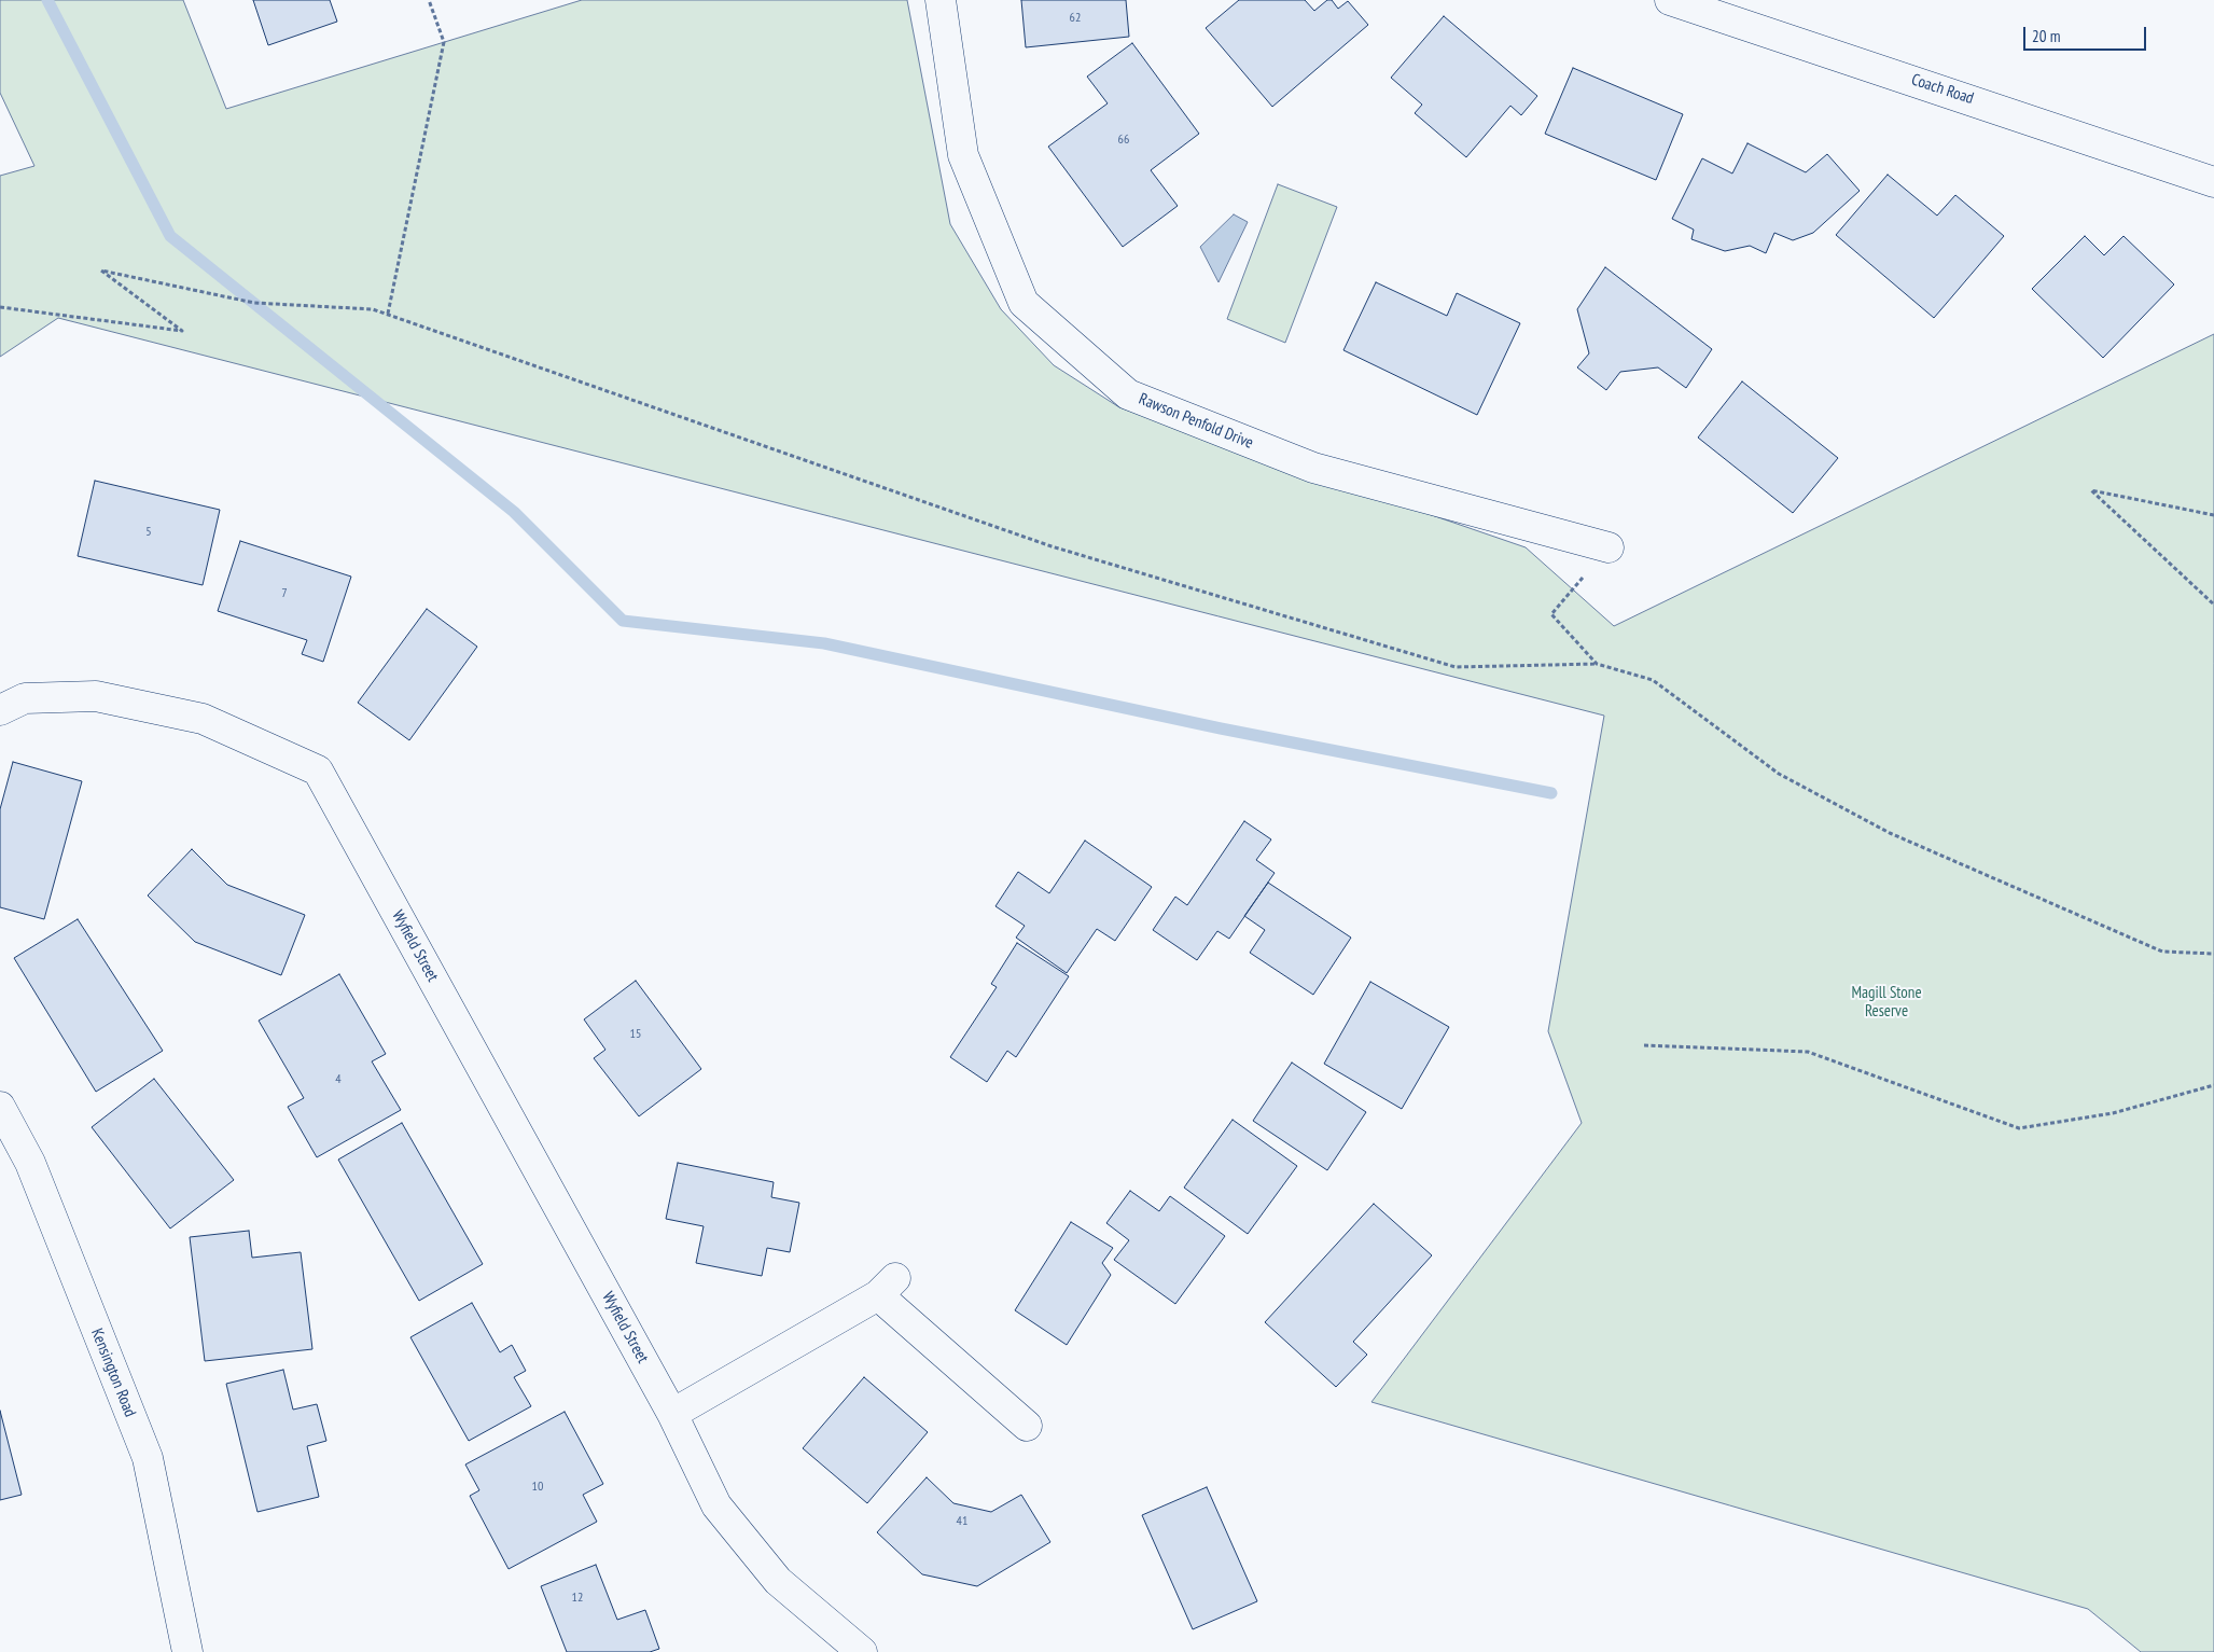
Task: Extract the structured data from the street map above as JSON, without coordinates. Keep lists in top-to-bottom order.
{
  "streets": {
    "street": [
      "Coach Road",
      "Rawson Penfold Drive",
      "Wyfield Street",
      "Kensington Road"
    ]
  },
  "parks": ["Magill Stone Reserve"],
  "house_numbers": [
    "62",
    "66",
    "5",
    "7",
    "15",
    "4",
    "10",
    "41",
    "12"
  ],
  "scale_bar": "20 m"
}
